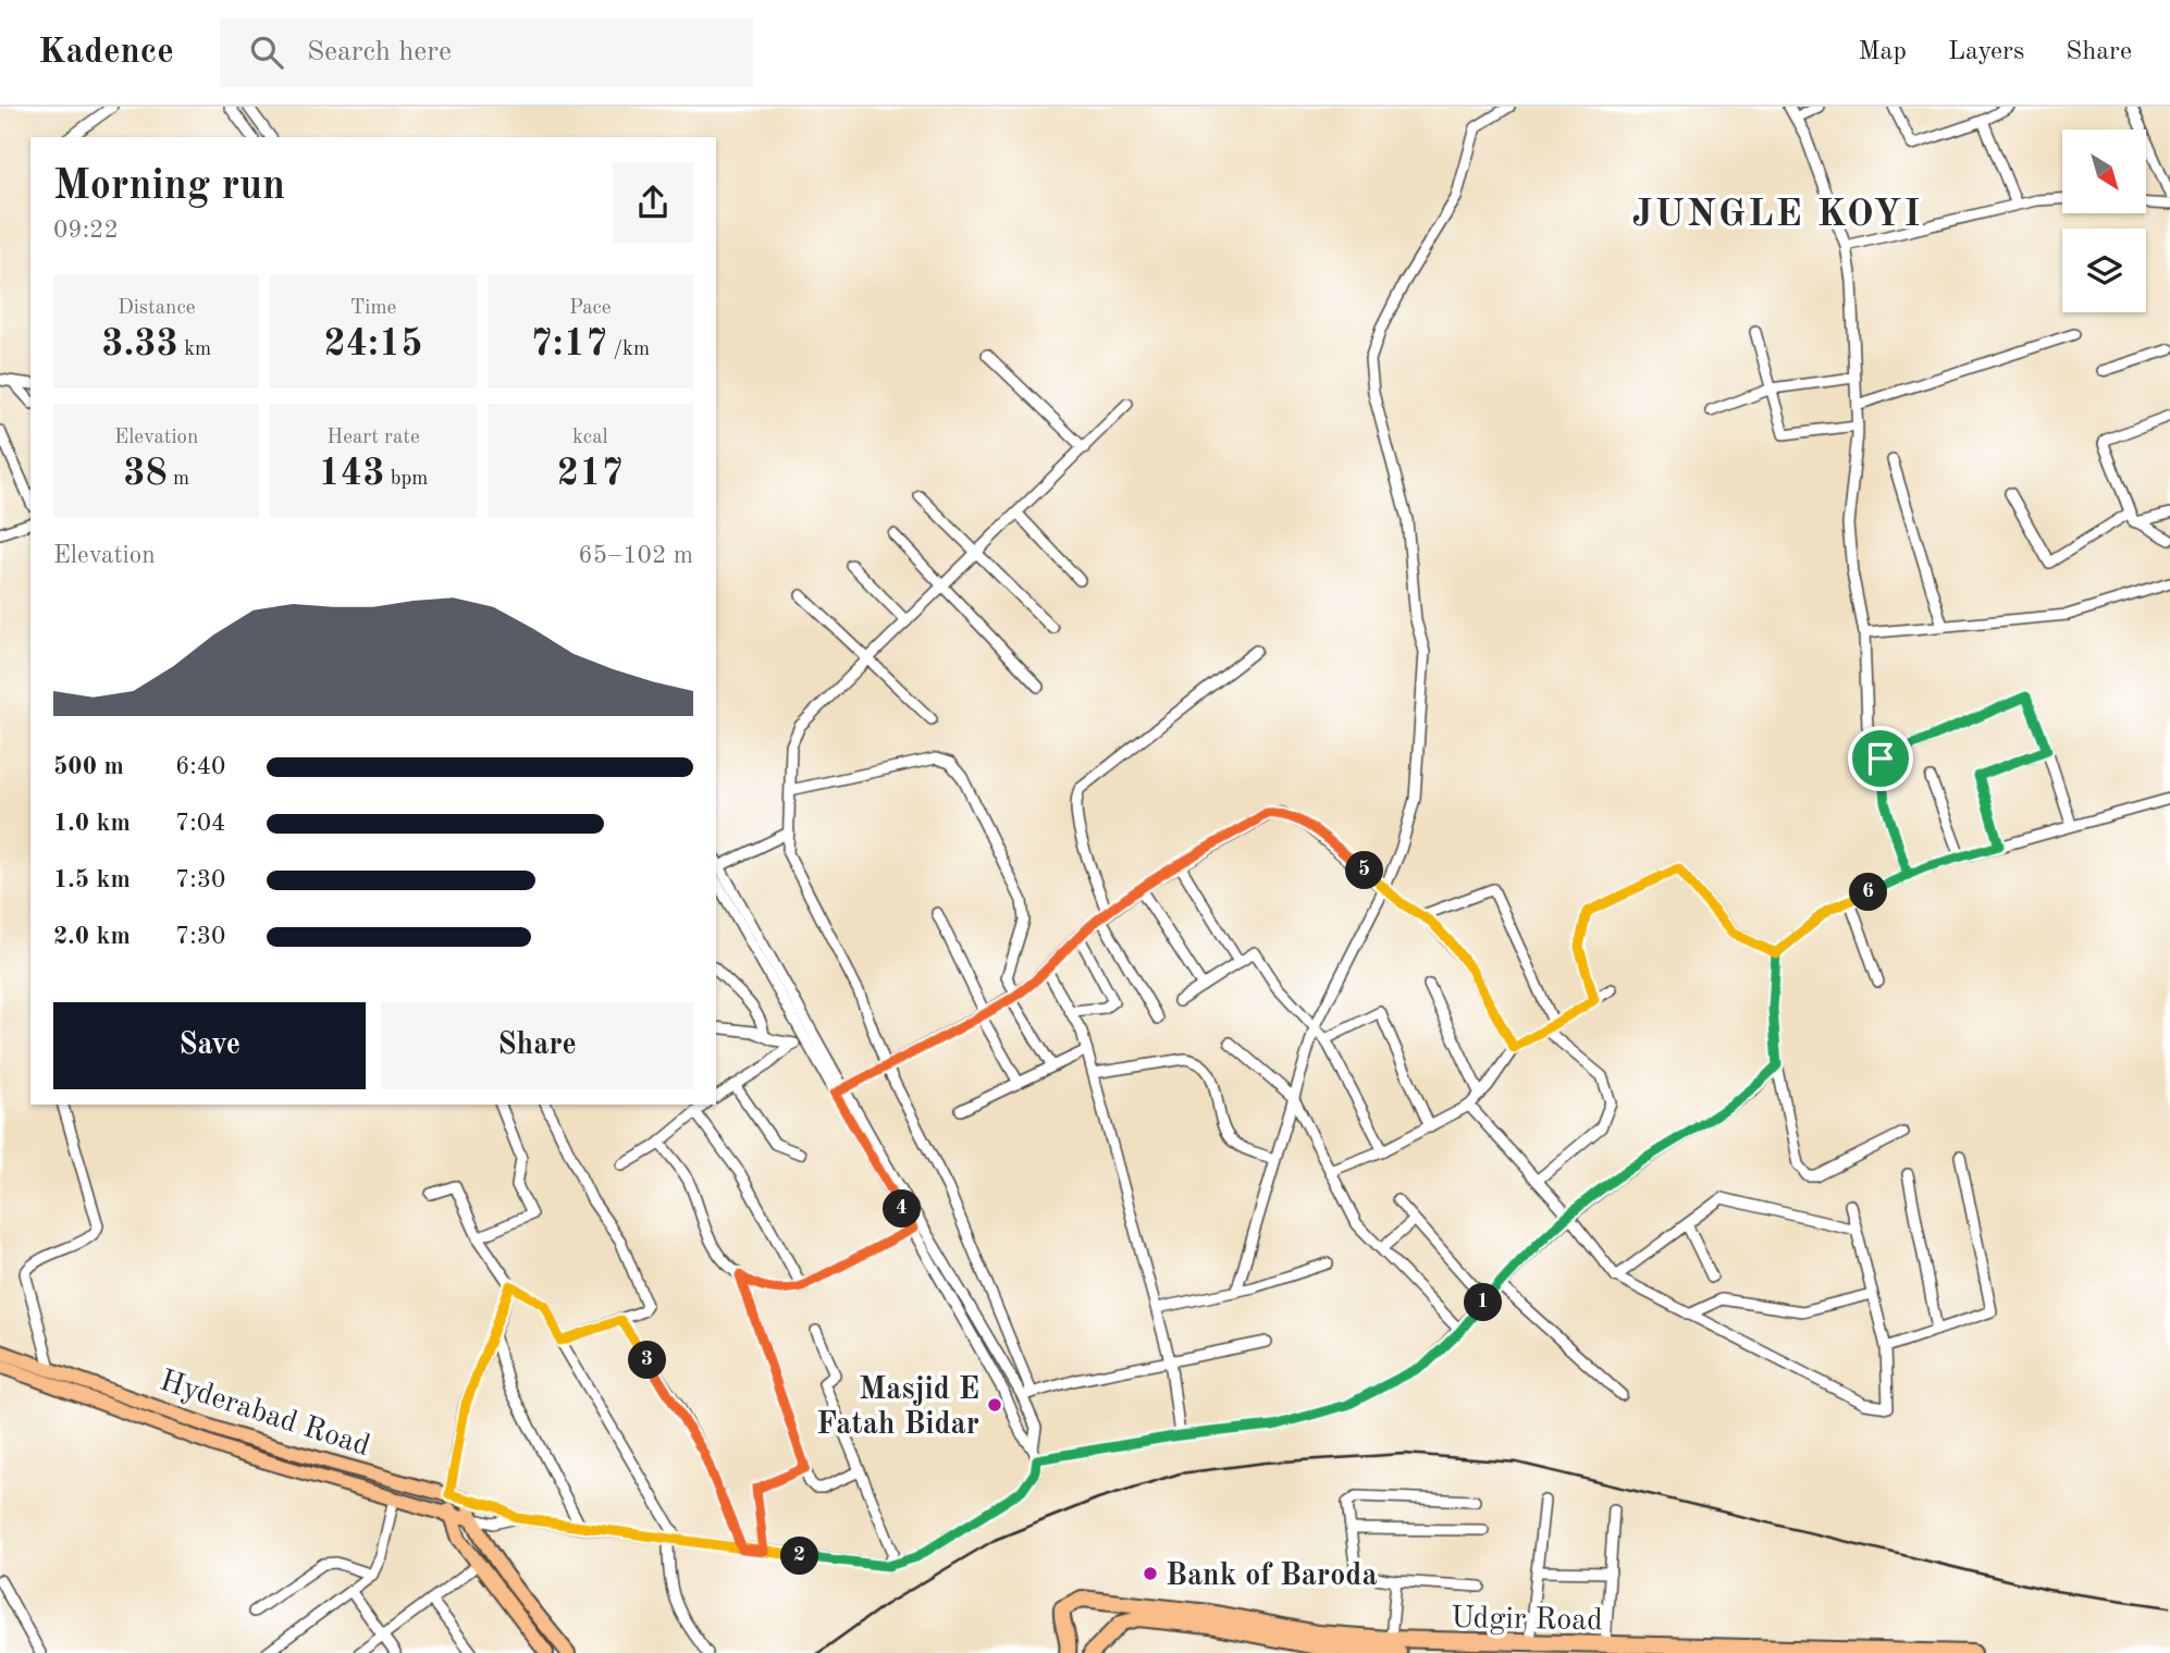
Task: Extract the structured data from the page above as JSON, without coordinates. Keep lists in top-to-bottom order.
{
  "streets": {
    "highway": ["Udgir Road"],
    "main road": ["Hyderabad Road"]
  },
  "districts": ["JUNGLE KOYI"],
  "places": ["Masjid E Fatah Bidar", "Bank of Baroda"],
  "north": "bottom right",
  "page": {
    "header": "Kadence",
    "search": "Search here",
    "nav": ["Map", "Layers", "Share"],
    "heading": ["Morning run", "09:22"],
    "stats": [
      ["Distance", "3.33 km"],
      ["Time", "24:15"],
      ["Pace", "7:17 /km"],
      ["Elevation", "38 m"],
      ["Heart rate", "143 bpm"],
      ["kcal", "217"]
    ],
    "chart": ["Elevation", "65–102 m"],
    "list": [
      {
        "name": "500 m",
        "note": "6:40"
      },
      {
        "name": "1.0 km",
        "note": "7:04"
      },
      {
        "name": "1.5 km",
        "note": "7:30"
      },
      {
        "name": "2.0 km",
        "note": "7:30"
      }
    ],
    "pins": [
      "5",
      "6",
      "4",
      "1",
      "3",
      "2"
    ],
    "buttons": ["Save", "Share"]
  }
}
